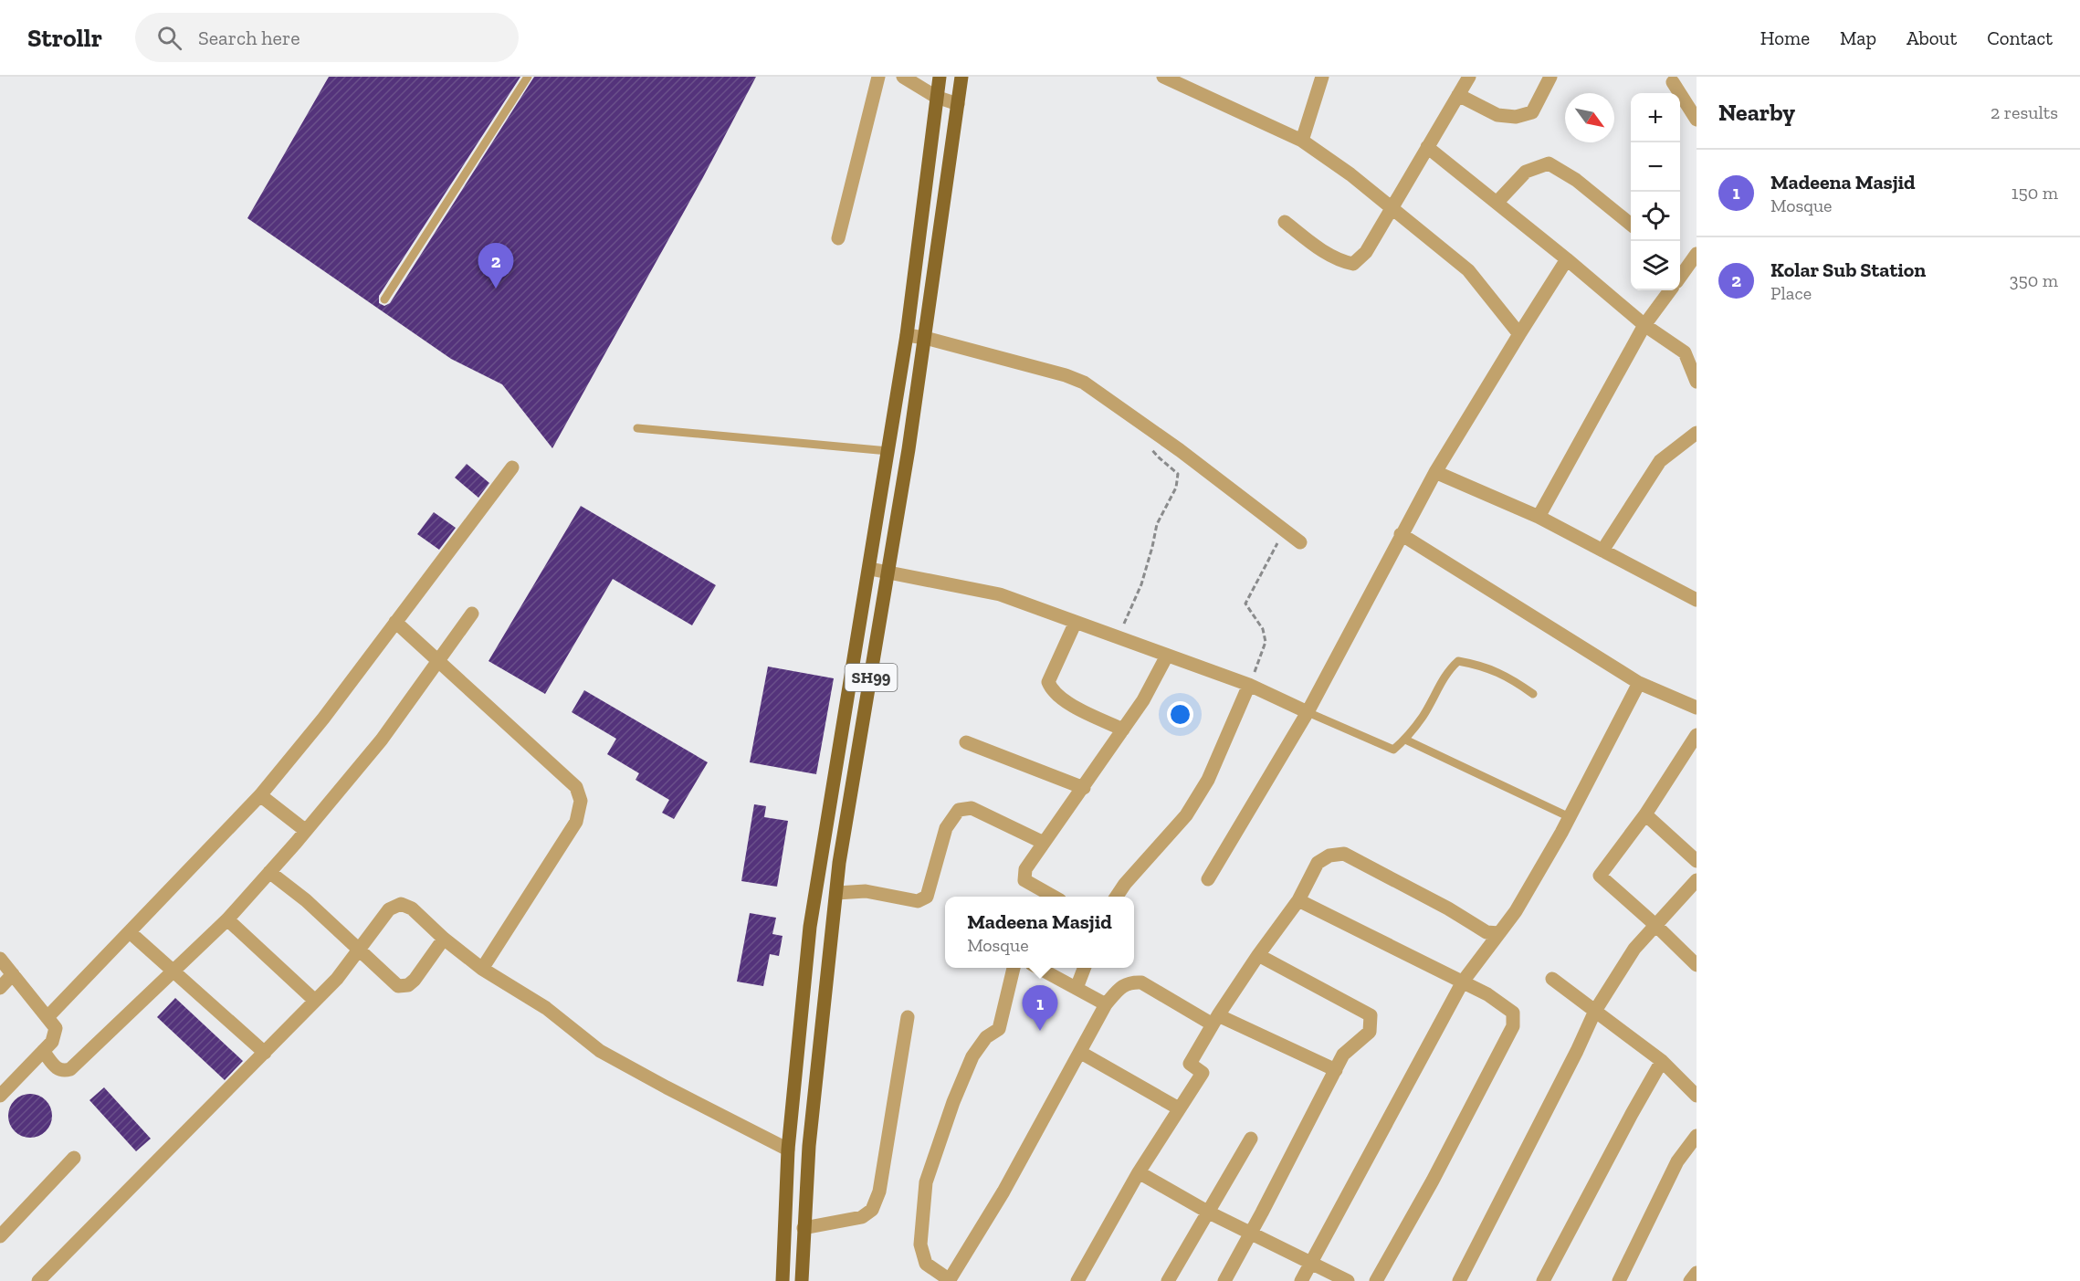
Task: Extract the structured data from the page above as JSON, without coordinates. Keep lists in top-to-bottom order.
{
  "streets": {
    "main road": ["SH99"]
  },
  "north": "bottom right",
  "page": {
    "header": "Strollr",
    "search": "Search here",
    "nav": [
      "Home",
      "Map",
      "About",
      "Contact"
    ],
    "heading": ["Nearby", "2 results"],
    "map_buttons": ["+", "−"],
    "list": [
      {
        "mark": "1",
        "name": "Madeena Masjid",
        "note": "Mosque",
        "value": "150 m"
      },
      {
        "mark": "2",
        "name": "Kolar Sub Station",
        "note": "Place",
        "value": "350 m"
      }
    ],
    "pins": ["2", "1"],
    "popup": ["Madeena Masjid", "Mosque"]
  }
}
